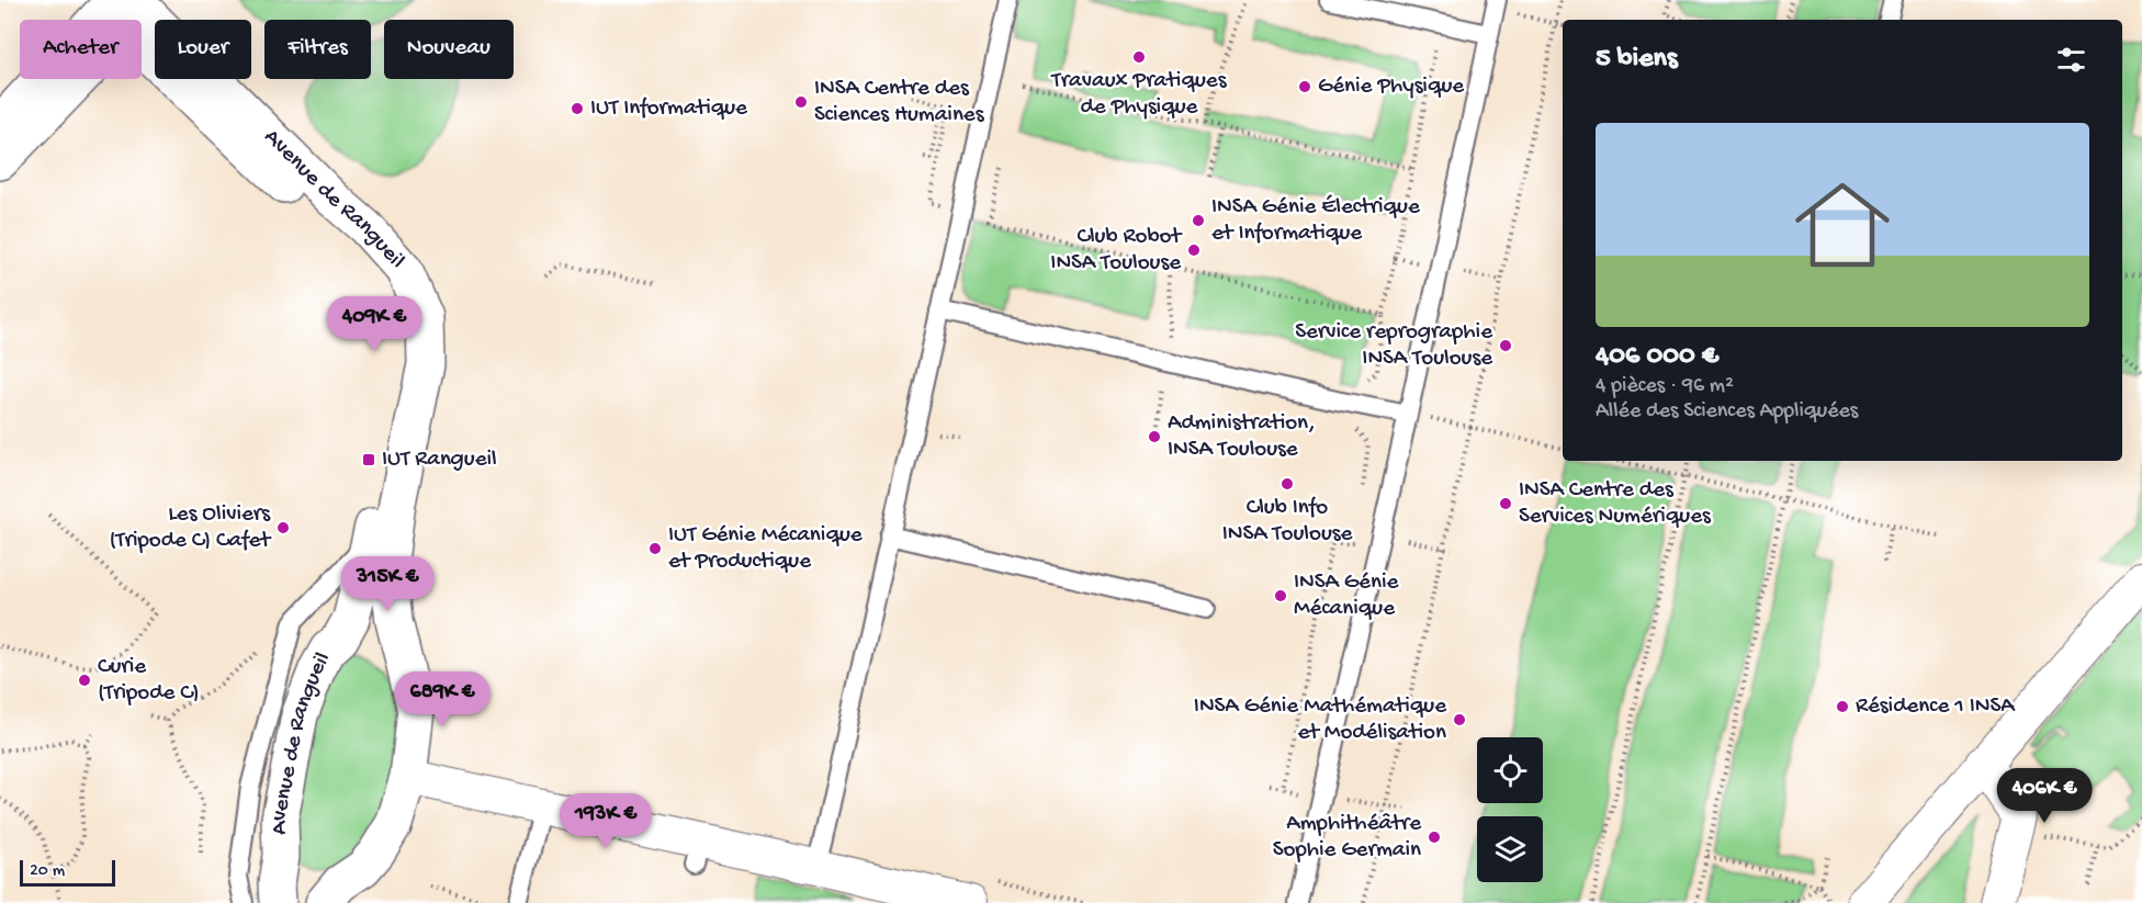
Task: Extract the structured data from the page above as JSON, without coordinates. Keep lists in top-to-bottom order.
{
  "streets": {
    "street": ["Avenue de Rangueil"]
  },
  "places": {
    "other": [
      "Travaux Pratiques de Physique",
      "Génie Physique",
      "INSA Centre des Sciences Humaines",
      "IUT Informatique",
      "INSA Génie Électrique et Informatique",
      "Club Robot INSA Toulouse",
      "Service reprographie INSA Toulouse",
      "Administration, INSA Toulouse",
      "Club Info INSA Toulouse",
      "INSA Centre des Services Numériques",
      "Les Oliviers (Tripode C) Cafet",
      "IUT Génie Mécanique et Productique",
      "INSA Génie Mécanique",
      "Curie (Tripode C)",
      "Résidence 1 INSA",
      "INSA Génie Mathématique et Modélisation",
      "Amphithéâtre Sophie Germain"
    ],
    "transit": ["IUT Rangueil"]
  },
  "scale_bar": "20 m",
  "page": {
    "chip": [
      "Acheter",
      "Louer",
      "Filtres",
      "Nouveau"
    ],
    "heading": "5 biens",
    "list": [
      {
        "name": "406 000 €",
        "note": "4 pièces · 96 m² · Allée des Sciences Appliquées"
      }
    ],
    "price": [
      "409K €",
      "315K €",
      "689K €",
      "406K €",
      "193K €"
    ],
    "scale": "20 m"
  }
}
